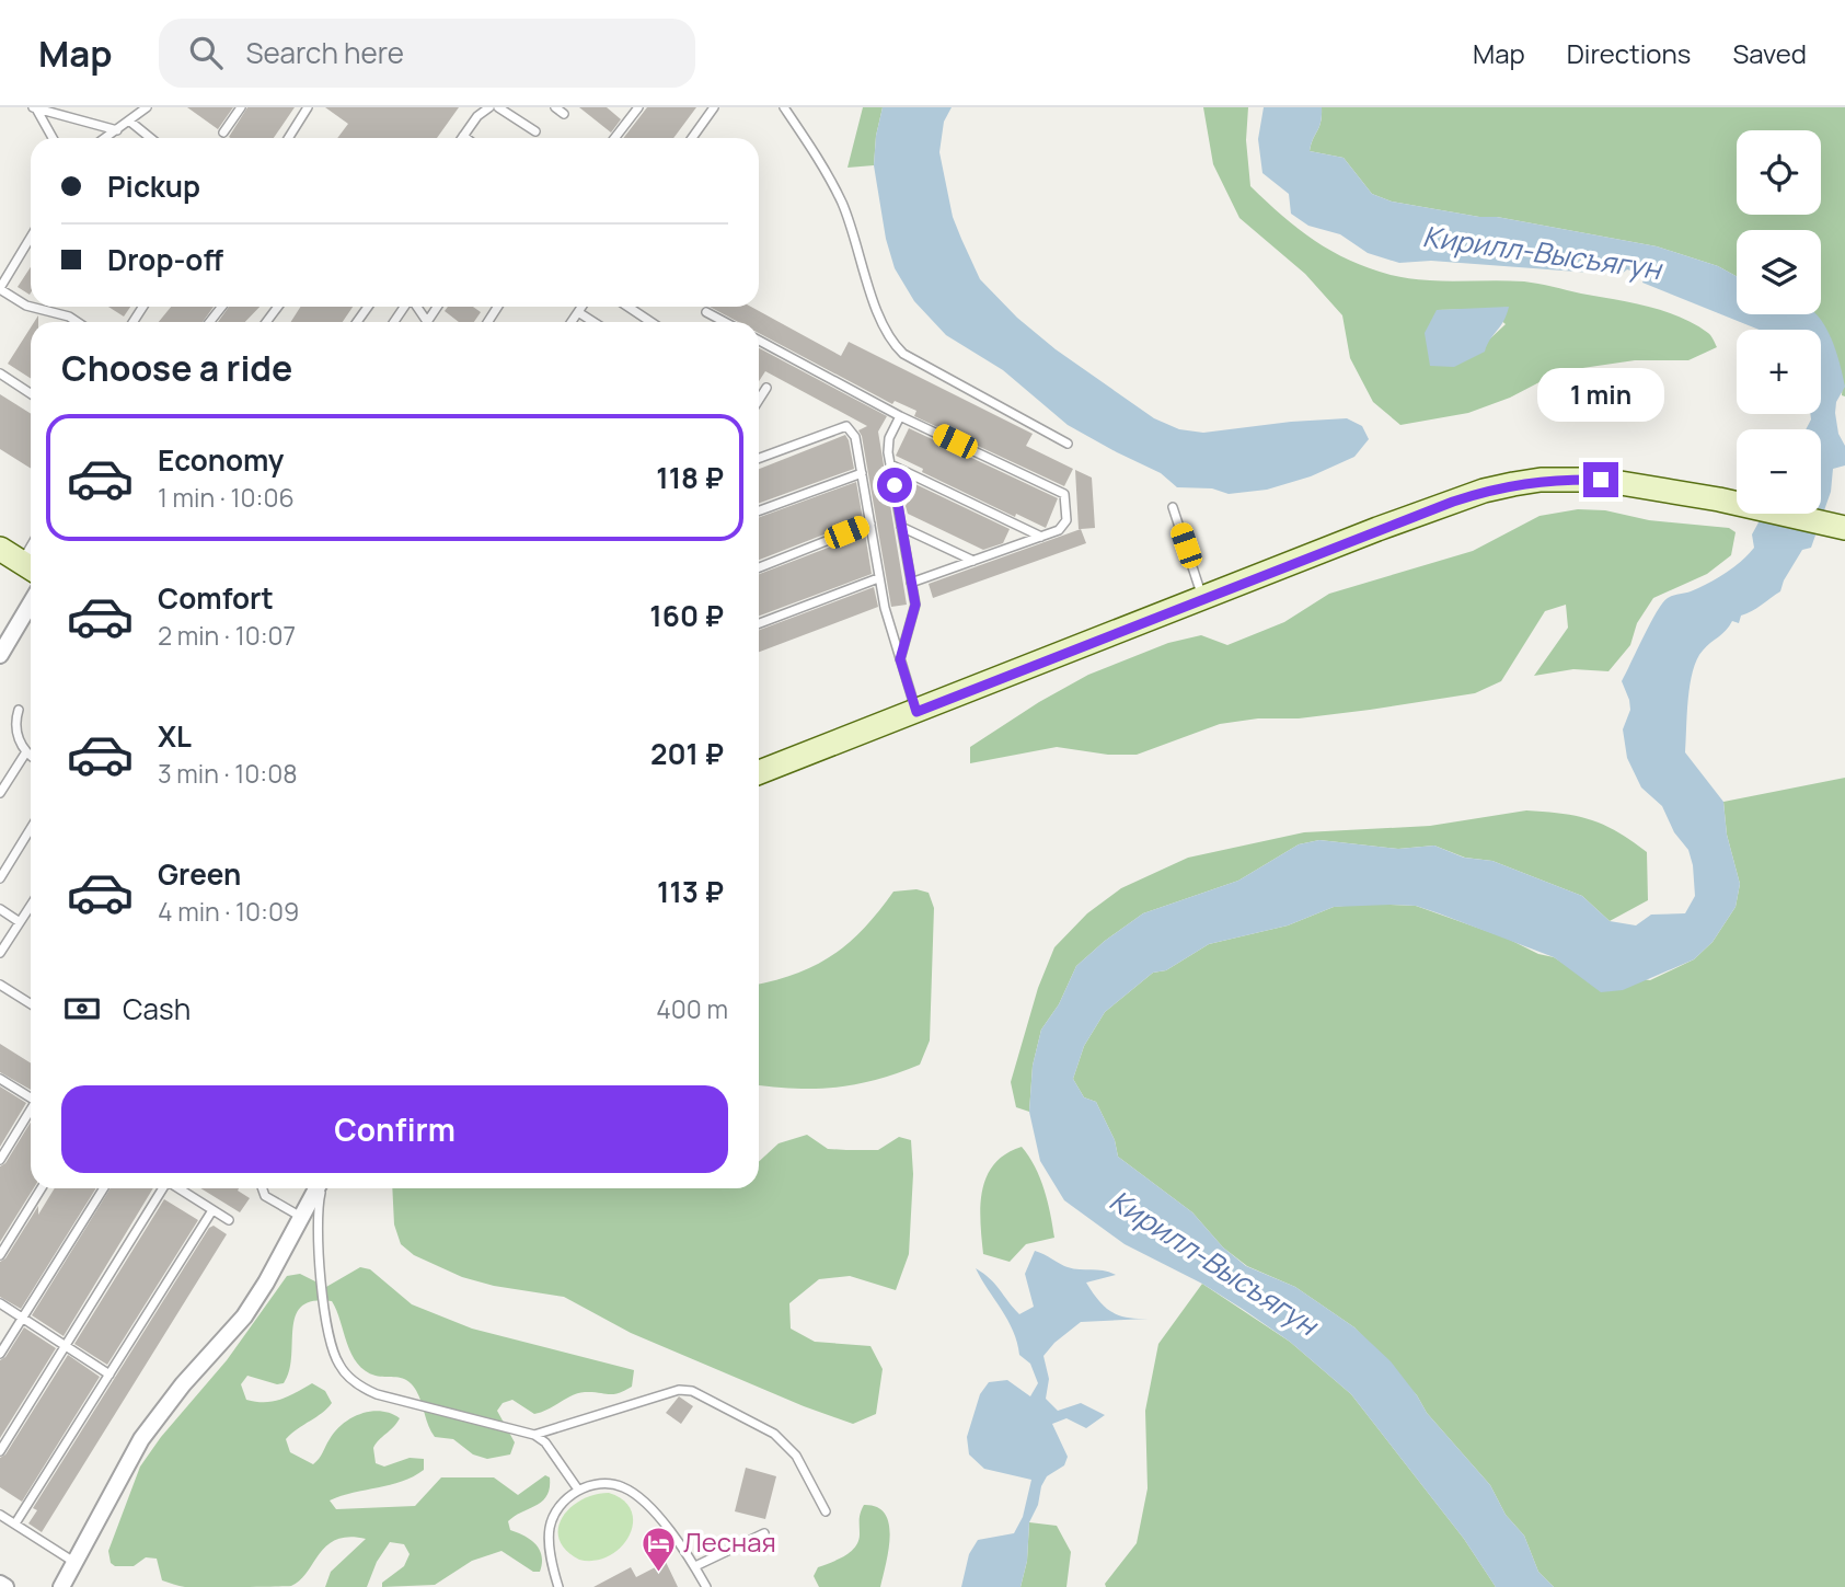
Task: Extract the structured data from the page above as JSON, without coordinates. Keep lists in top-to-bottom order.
{
  "water": ["Кирилл-Высъягун"],
  "places": {
    "hotel": ["Лесная"]
  },
  "page": {
    "header": "Map",
    "search": "Search here",
    "nav": ["Map", "Directions", "Saved"],
    "map_buttons": ["+", "−"],
    "banner": ["Pickup", "Drop-off"],
    "heading": "Choose a ride",
    "bubble": "1 min",
    "list": [
      {
        "name": "Economy",
        "note": "1 min · 10:06",
        "value": "118 ₽"
      },
      {
        "name": "Comfort",
        "note": "2 min · 10:07",
        "value": "160 ₽"
      },
      {
        "name": "XL",
        "note": "3 min · 10:08",
        "value": "201 ₽"
      },
      {
        "name": "Green",
        "note": "4 min · 10:09",
        "value": "113 ₽"
      }
    ],
    "pay": ["Cash", "400 m"],
    "buttons": "Confirm"
  }
}
